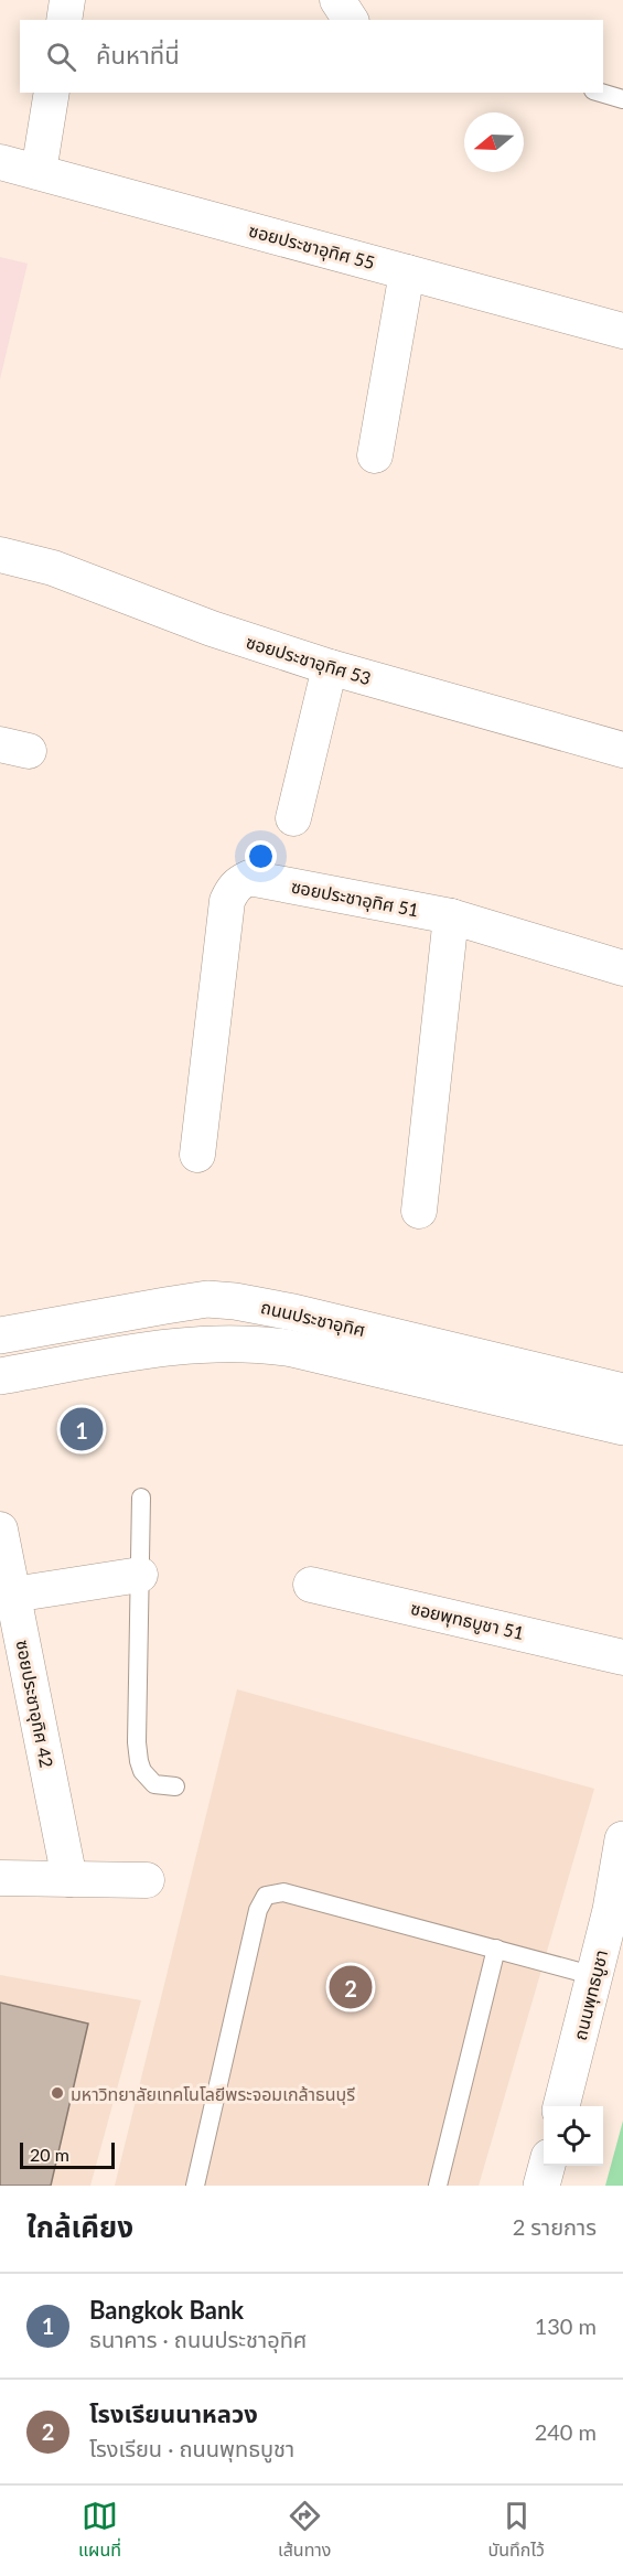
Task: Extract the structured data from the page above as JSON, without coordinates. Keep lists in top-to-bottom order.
{
  "streets": {
    "main road": ["ถนนประชาอุทิศ", "ถนนพุทธบูชา"],
    "street": [
      "ซอยประชาอุทิศ 55",
      "ซอยประชาอุทิศ 53",
      "ซอยประชาอุทิศ 51",
      "ซอยพุทธบูชา 51",
      "ซอยประชาอุทิศ 42"
    ]
  },
  "places": ["มหาวิทยาลัยเทคโนโลยีพระจอมเกล้าธนบุรี"],
  "scale_bar": "20 m",
  "north": "left",
  "page": {
    "search": "ค้นหาที่นี่",
    "pins": ["1", "2"],
    "scale": "20 m",
    "heading": ["ใกล้เคียง", "2 รายการ"],
    "list": [
      {
        "mark": "1",
        "name": "Bangkok Bank",
        "note": "ธนาคาร · ถนนประชาอุทิศ",
        "value": "130 m"
      },
      {
        "mark": "2",
        "name": "โรงเรียนนาหลวง",
        "note": "โรงเรียน · ถนนพุทธบูชา",
        "value": "240 m"
      }
    ],
    "nav": ["แผนที่", "เส้นทาง", "บันทึกไว้"]
  }
}
